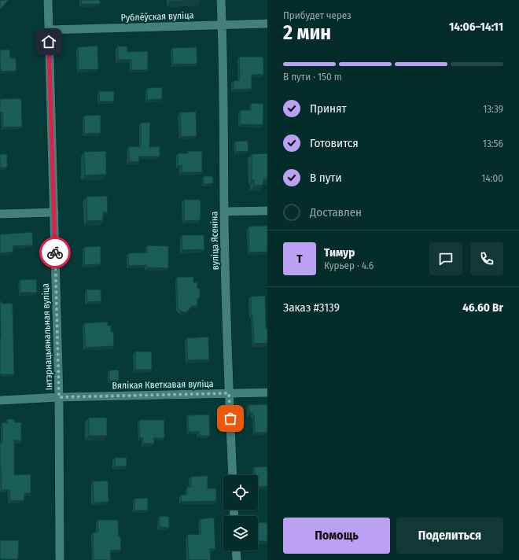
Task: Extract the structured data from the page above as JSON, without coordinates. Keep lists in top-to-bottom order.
{
  "streets": {
    "street": [
      "Рублёўская вуліца",
      "вуліца Ясеніна",
      "Інтэрнацыянальная вуліца",
      "Вялікая Кветкавая вуліца"
    ]
  },
  "crossings": [
    ["Рублёўская вуліца", "вуліца Ясеніна"],
    ["Рублёўская вуліца", "Інтэрнацыянальная вуліца"],
    ["вуліца Ясеніна", "Вялікая Кветкавая вуліца"],
    ["Інтэрнацыянальная вуліца", "Вялікая Кветкавая вуліца"]
  ],
  "page": {
    "heading": ["2 мин", "Прибудет через", "14:06–14:11"],
    "panel": [
      "Тимур",
      "Курьер · 4.6",
      "Заказ #3139",
      "46.60 Br"
    ],
    "bar": "В пути · 150 m",
    "list": [
      ["Принят", "13:39"],
      ["Готовится", "13:56"],
      ["В пути", "14:00"],
      "Доставлен"
    ],
    "round": "Т",
    "buttons": ["Помощь", "Поделиться"]
  }
}
